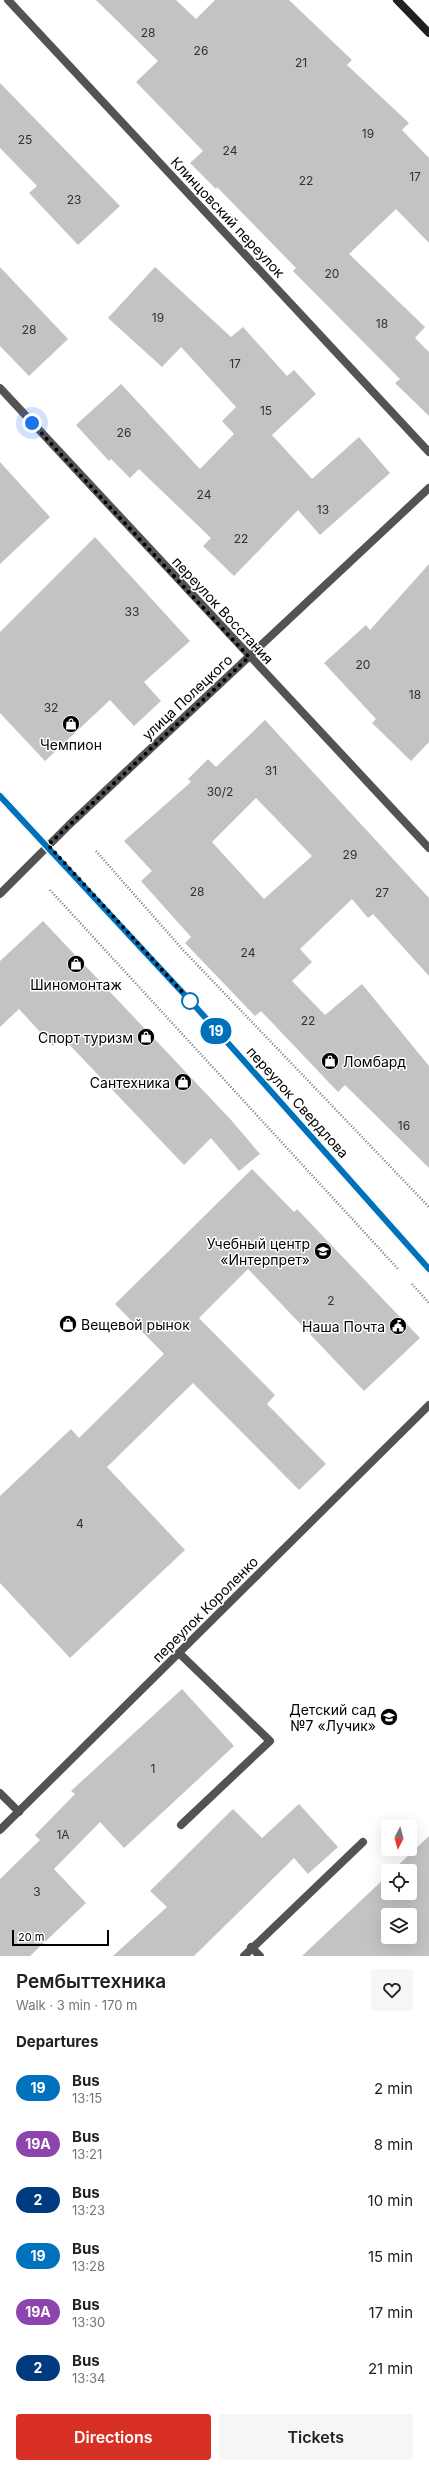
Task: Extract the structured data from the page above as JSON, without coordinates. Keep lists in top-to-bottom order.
{
  "streets": {
    "main road": ["переулок Свердлова"],
    "street": [
      "Клинцовский переулок",
      "переулок Восстания",
      "улица Полецкого",
      "переулок Короленко"
    ]
  },
  "crossings": [
    ["переулок Восстания", "улица Полецкого"],
    ["улица Полецкого", "переулок Свердлова"]
  ],
  "places": {
    "shop": [
      "Чемпион",
      "Шиномонтаж",
      "Спорт туризм",
      "Ломбард",
      "Сантехника",
      "Вещевой рынок"
    ],
    "school or university": ["Учебный центр «Интерпрет»", "Детский сад №7 «Лучик»"],
    "public building": ["Наша Почта"]
  },
  "lines": ["bus line 19"],
  "house_numbers": [
    "28",
    "26",
    "21",
    "19",
    "25",
    "24",
    "17",
    "22",
    "23",
    "20",
    "19",
    "18",
    "28",
    "17",
    "15",
    "26",
    "24",
    "13",
    "22",
    "33",
    "20",
    "18",
    "32",
    "31",
    "30/2",
    "29",
    "28",
    "27",
    "24",
    "22",
    "16",
    "2",
    "4",
    "1",
    "1А",
    "3"
  ],
  "scale_bar": "20 m",
  "north": "bottom",
  "page": {
    "on_map": "19",
    "scale": "20 m",
    "heading": [
      ["Рембыттехника", "Walk · 3 min · 170 m"],
      "Departures"
    ],
    "list": [
      {
        "mark": "19",
        "name": "Bus",
        "note": "13:15",
        "value": "2 min"
      },
      {
        "mark": "19А",
        "name": "Bus",
        "note": "13:21",
        "value": "8 min"
      },
      {
        "mark": "2",
        "name": "Bus",
        "note": "13:23",
        "value": "10 min"
      },
      {
        "mark": "19",
        "name": "Bus",
        "note": "13:28",
        "value": "15 min"
      },
      {
        "mark": "19А",
        "name": "Bus",
        "note": "13:30",
        "value": "17 min"
      },
      {
        "mark": "2",
        "name": "Bus",
        "note": "13:34",
        "value": "21 min"
      }
    ],
    "buttons": ["Directions", "Tickets"]
  }
}
